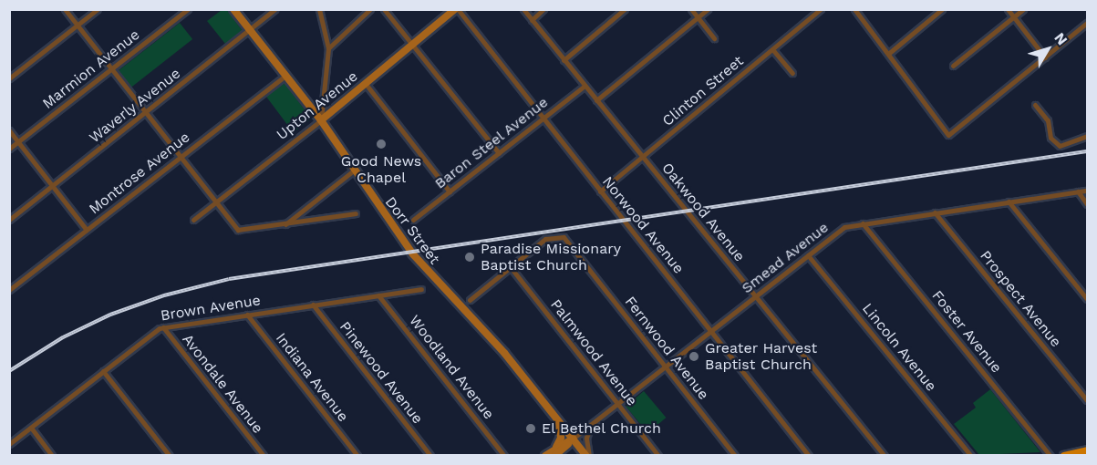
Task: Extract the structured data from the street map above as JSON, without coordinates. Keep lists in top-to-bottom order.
{
  "streets": {
    "main road": ["Upton Avenue", "Dorr Street", "Smead Avenue"],
    "street": [
      "Marmion Avenue",
      "Clinton Street",
      "Waverly Avenue",
      "Baron Steel Avenue",
      "Montrose Avenue",
      "Oakwood Avenue",
      "Norwood Avenue",
      "Prospect Avenue",
      "Brown Avenue",
      "Foster Avenue",
      "Lincoln Avenue",
      "Fernwood Avenue",
      "Palmwood Avenue",
      "Woodland Avenue",
      "Pinewood Avenue",
      "Indiana Avenue",
      "Avondale Avenue"
    ]
  },
  "crossings": [
    ["Clinton Street", "Oakwood Avenue"],
    ["Clinton Street", "Norwood Avenue"],
    ["Waverly Avenue", "Dorr Street"],
    ["Upton Avenue", "Norwood Avenue"],
    ["Upton Avenue", "Dorr Street"],
    ["Baron Steel Avenue", "Oakwood Avenue"],
    ["Baron Steel Avenue", "Norwood Avenue"],
    ["Montrose Avenue", "Dorr Street"],
    ["Oakwood Avenue", "Smead Avenue"],
    ["Norwood Avenue", "Smead Avenue"],
    ["Dorr Street", "Smead Avenue"],
    ["Smead Avenue", "Prospect Avenue"],
    ["Smead Avenue", "Foster Avenue"],
    ["Smead Avenue", "Lincoln Avenue"],
    ["Smead Avenue", "Fernwood Avenue"],
    ["Smead Avenue", "Palmwood Avenue"],
    ["Brown Avenue", "Woodland Avenue"],
    ["Brown Avenue", "Pinewood Avenue"],
    ["Brown Avenue", "Indiana Avenue"],
    ["Brown Avenue", "Avondale Avenue"],
    ["Fernwood Avenue", "Palmwood Avenue"]
  ],
  "places": [
    "Good News Chapel",
    "Paradise Missionary Baptist Church",
    "Greater Harvest Baptist Church",
    "El Bethel Church"
  ],
  "north": "top right"
}
